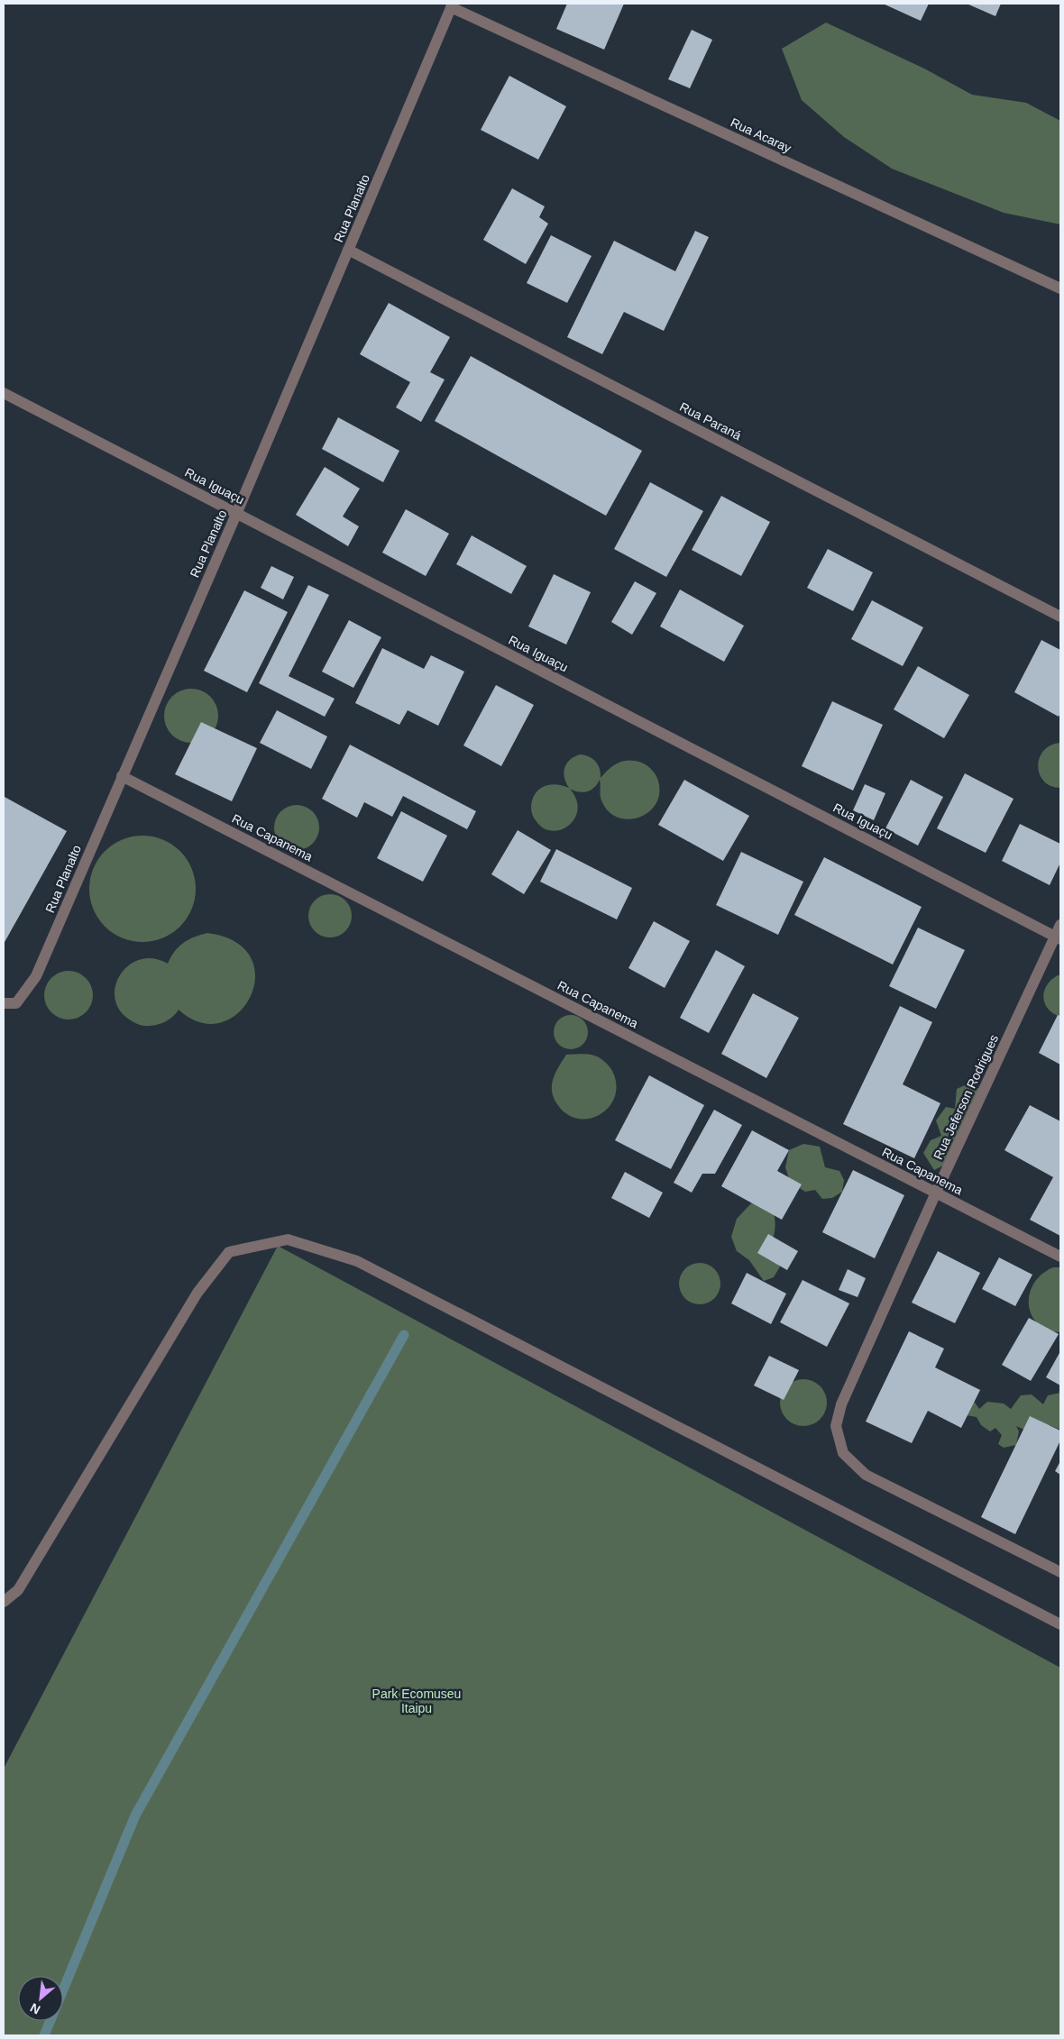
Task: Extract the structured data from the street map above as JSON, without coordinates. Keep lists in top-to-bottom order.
{
  "streets": {
    "street": [
      "Rua Acaray",
      "Rua Planalto",
      "Rua Paraná",
      "Rua Iguaçu",
      "Rua Capanema",
      "Rua Jeferson Rodrigues"
    ]
  },
  "crossings": [
    ["Rua Acaray", "Rua Planalto"],
    ["Rua Planalto", "Rua Paraná"],
    ["Rua Planalto", "Rua Iguaçu"],
    ["Rua Planalto", "Rua Capanema"],
    ["Rua Iguaçu", "Rua Jeferson Rodrigues"],
    ["Rua Capanema", "Rua Jeferson Rodrigues"]
  ],
  "parks": ["Park Ecomuseu Itaipu"],
  "north": "bottom left"
}
